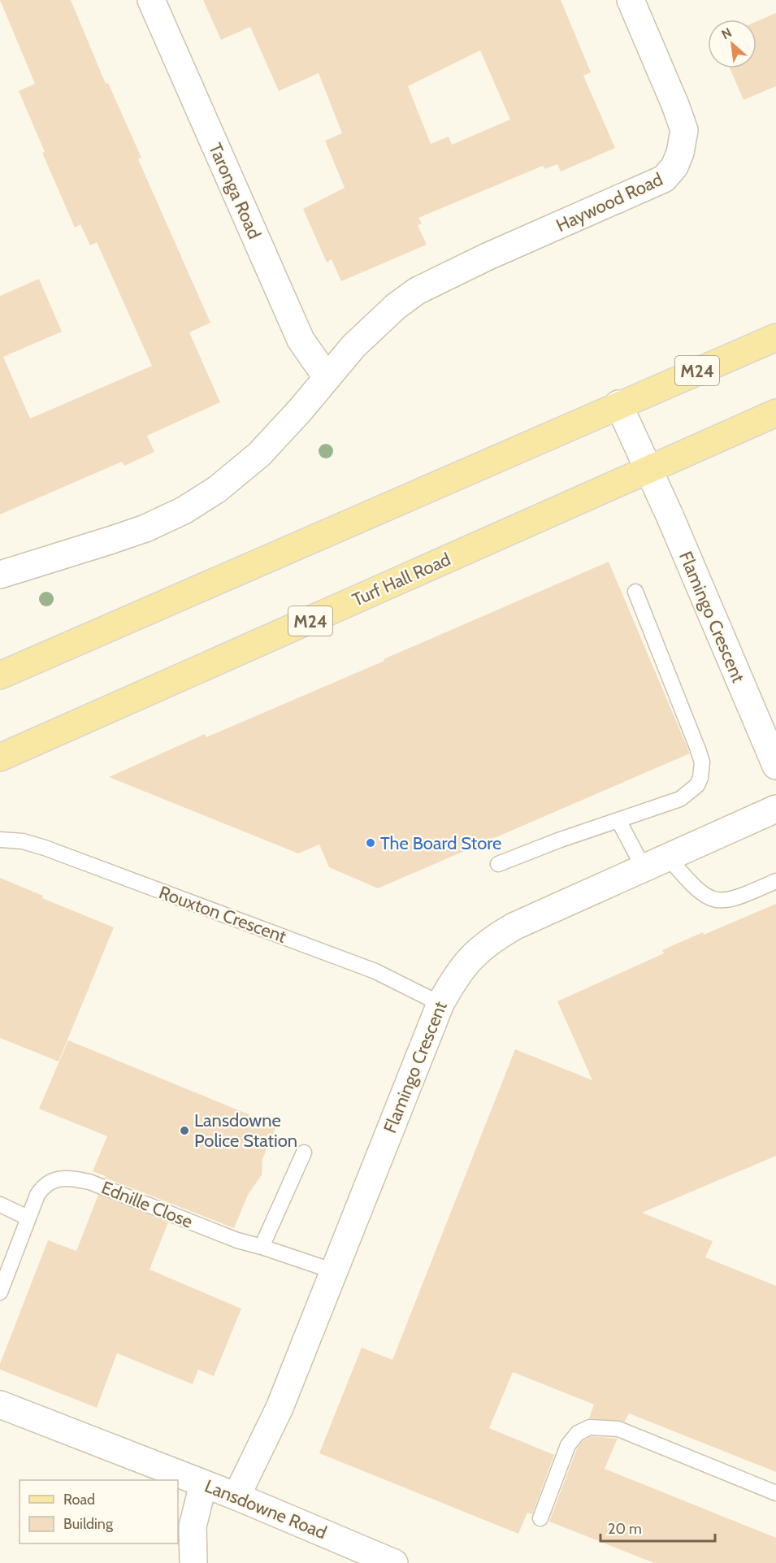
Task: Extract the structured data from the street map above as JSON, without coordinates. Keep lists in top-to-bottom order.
{
  "streets": {
    "main road": ["M24", "Turf Hall Road"],
    "street": [
      "Taronga Road",
      "Haywood Road",
      "Flamingo Crescent",
      "Lansdowne Road"
    ],
    "lane": ["Rouxton Crescent", "Ednille Close"]
  },
  "crossings": [
    ["Taronga Road", "Haywood Road"],
    ["M24", "Flamingo Crescent"],
    ["Turf Hall Road", "Flamingo Crescent"],
    ["Flamingo Crescent", "Rouxton Crescent"],
    ["Flamingo Crescent", "Ednille Close"],
    ["Flamingo Crescent", "Lansdowne Road"]
  ],
  "places": ["The Board Store", "Lansdowne Police Station"],
  "legend": ["Road", "Building"],
  "scale_bar": "20 m",
  "north": "top left"
}
